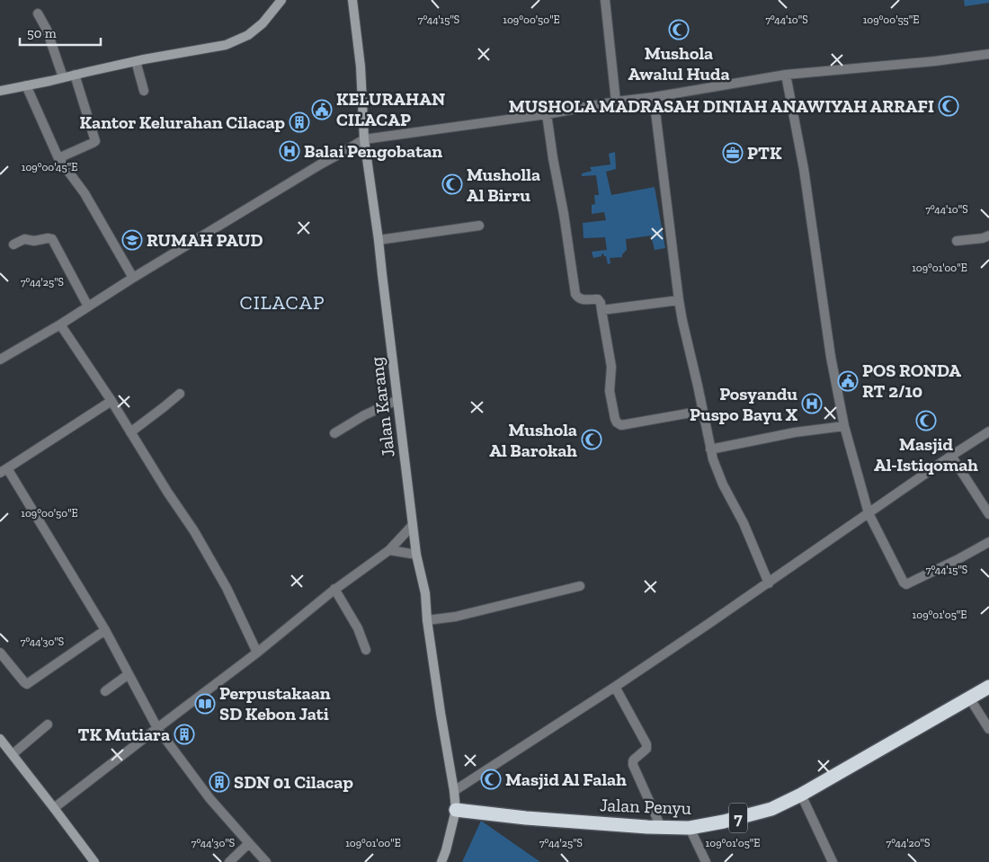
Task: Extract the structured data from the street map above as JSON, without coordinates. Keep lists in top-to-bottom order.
{
  "streets": {
    "highway": ["Jalan Penyu", "7"],
    "main road": ["Jalan Karang"]
  },
  "crossings": [
    ["Jalan Karang", "Jalan Penyu"]
  ],
  "districts": ["CILACAP"],
  "places": {
    "mosque": [
      "Mushola Awalul Huda",
      "MUSHOLA MADRASAH DINIAH ANAWIYAH ARRAFI",
      "Musholla Al Birru",
      "Masjid Al-Istiqomah",
      "Mushola Al Barokah",
      "Masjid Al Falah"
    ],
    "public building": ["KELURAHAN CILACAP", "POS RONDA RT 2/10"],
    "building": ["Kantor Kelurahan Cilacap", "TK Mutiara", "SDN 01 Cilacap"],
    "hospital": ["Balai Pengobatan", "Posyandu Puspo Bayu X"],
    "office": ["PTK"],
    "school or university": ["RUMAH PAUD"],
    "library": ["Perpustakaan SD Kebon Jati"]
  },
  "scale_bar": "50 m",
  "coordinates": [
    "109°00'50\"E",
    "109°00'55\"E",
    "7°44'15\"S",
    "7°44'10\"S",
    "109°00'45\"E",
    "109°01'00\"E",
    "7°44'25\"S",
    "109°01'05\"E",
    "7°44'30\"S",
    "7°44'20\"S"
  ]
}
